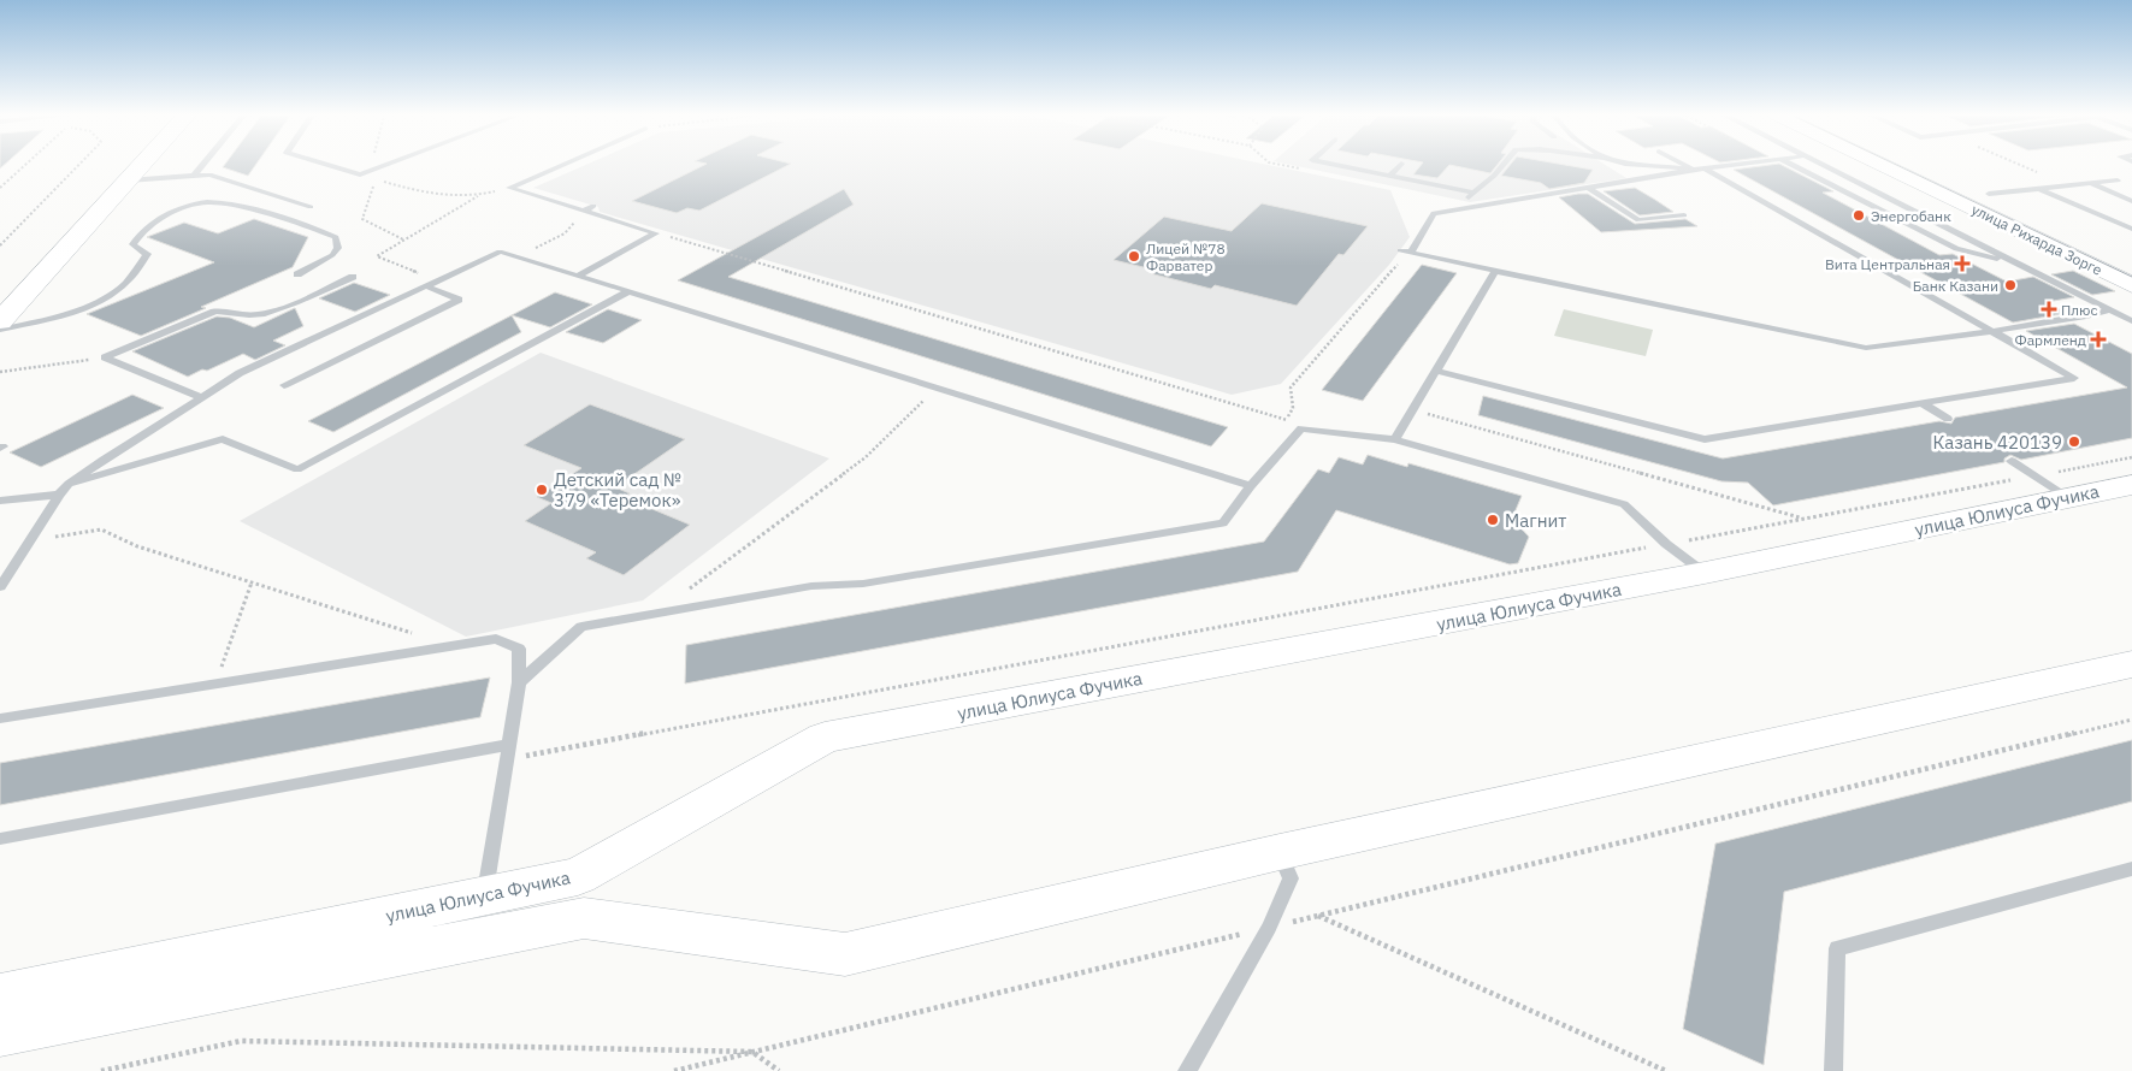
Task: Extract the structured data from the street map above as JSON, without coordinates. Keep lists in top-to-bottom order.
{
  "streets": {
    "main road": ["улица Рихарда Зорге", "улица Юлиуса Фучика"]
  },
  "places": {
    "other": [
      "Энергобанк",
      "Лицей №78 Фарватер",
      "Банк Казани",
      "Казань 420139",
      "Детский сад № 379 «Теремок»",
      "Магнит"
    ],
    "health": ["Вита Центральная", "Плюс", "Фармленд"]
  }
}
